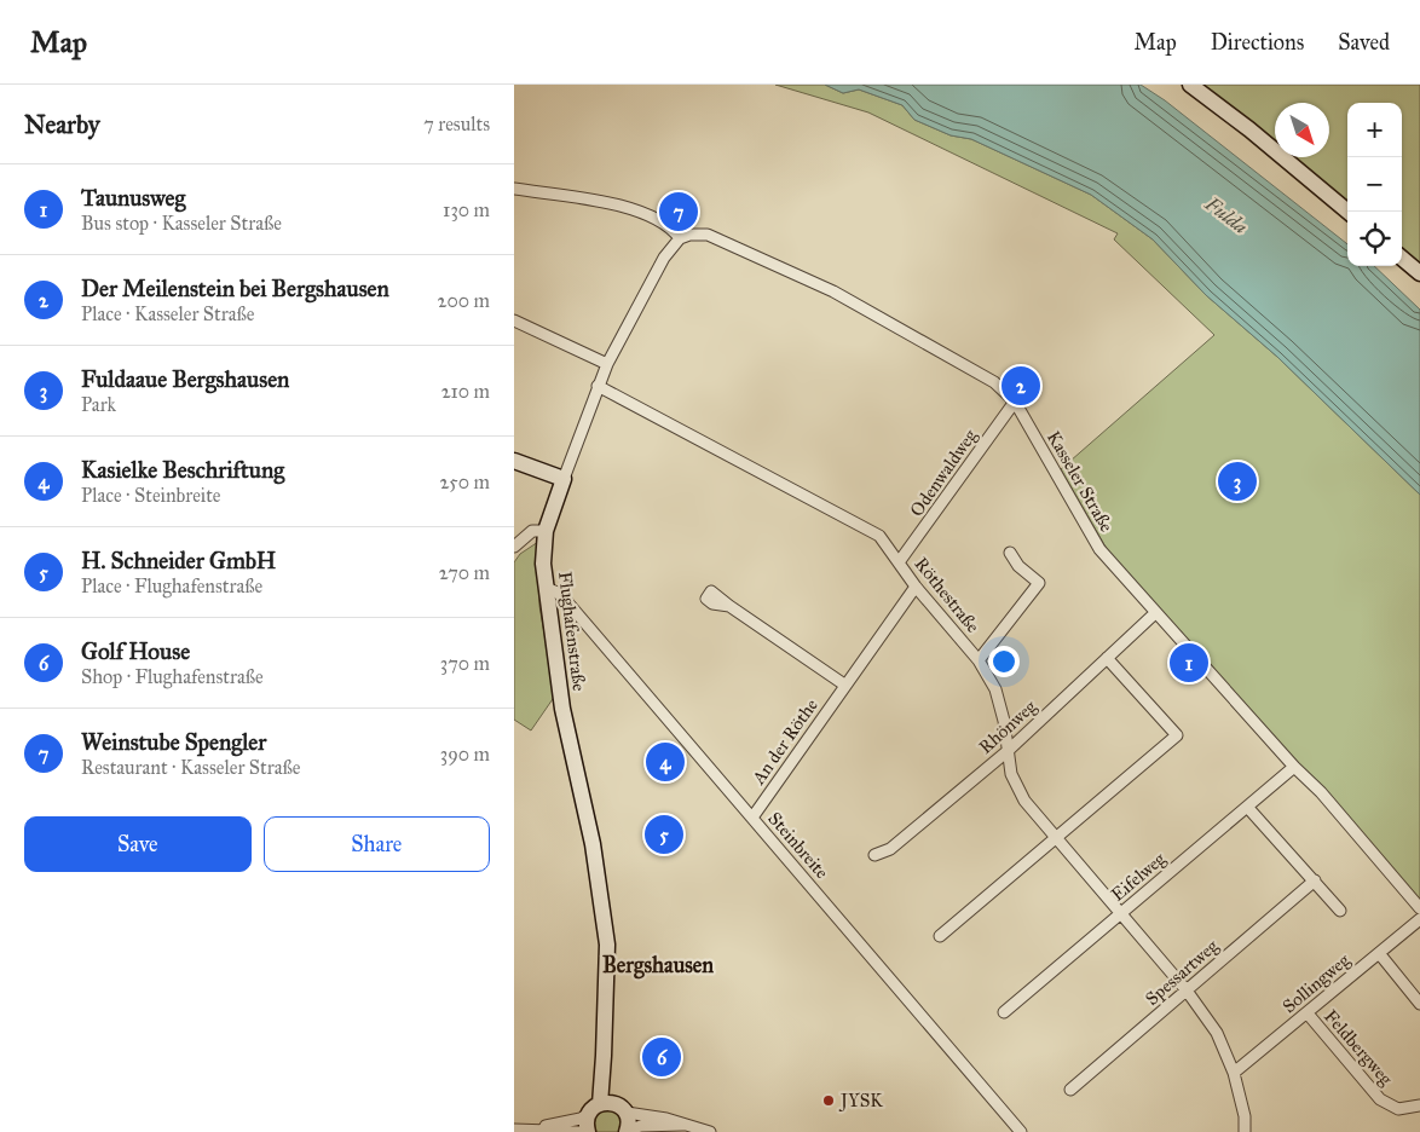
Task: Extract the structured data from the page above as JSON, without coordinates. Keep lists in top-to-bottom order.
{
  "streets": {
    "street": [
      "Odenwaldweg",
      "Kasseler Straße",
      "Röthestraße",
      "Flughafenstraße",
      "Rhönweg",
      "An der Röthe",
      "Steinbreite",
      "Eifelweg",
      "Spessartweg",
      "Sollingweg",
      "Feldbergweg"
    ]
  },
  "crossings": [
    ["Odenwaldweg", "Kasseler Straße"],
    ["Odenwaldweg", "Röthestraße"],
    ["Kasseler Straße", "Flughafenstraße"],
    ["Kasseler Straße", "Rhönweg"],
    ["Kasseler Straße", "Eifelweg"],
    ["Röthestraße", "Flughafenstraße"],
    ["Röthestraße", "Rhönweg"],
    ["Röthestraße", "An der Röthe"],
    ["Röthestraße", "Eifelweg"],
    ["Röthestraße", "Spessartweg"],
    ["Röthestraße", "Sollingweg"],
    ["Flughafenstraße", "Steinbreite"],
    ["An der Röthe", "Steinbreite"],
    ["Sollingweg", "Feldbergweg"]
  ],
  "districts": ["Bergshausen"],
  "water": ["Fulda"],
  "places": ["JYSK"],
  "north": "bottom right",
  "page": {
    "header": "Map",
    "nav": ["Map", "Directions", "Saved"],
    "heading": ["Nearby", "7 results"],
    "map_buttons": ["+", "−"],
    "list": [
      {
        "mark": "1",
        "name": "Taunusweg",
        "note": "Bus stop · Kasseler Straße",
        "value": "130 m"
      },
      {
        "mark": "2",
        "name": "Der Meilenstein bei Bergshausen",
        "note": "Place · Kasseler Straße",
        "value": "200 m"
      },
      {
        "mark": "3",
        "name": "Fuldaaue Bergshausen",
        "note": "Park",
        "value": "210 m"
      },
      {
        "mark": "4",
        "name": "Kasielke Beschriftung",
        "note": "Place · Steinbreite",
        "value": "250 m"
      },
      {
        "mark": "5",
        "name": "H. Schneider GmbH",
        "note": "Place · Flughafenstraße",
        "value": "270 m"
      },
      {
        "mark": "6",
        "name": "Golf House",
        "note": "Shop · Flughafenstraße",
        "value": "370 m"
      },
      {
        "mark": "7",
        "name": "Weinstube Spengler",
        "note": "Restaurant · Kasseler Straße",
        "value": "390 m"
      }
    ],
    "pins": [
      "7",
      "2",
      "3",
      "1",
      "4",
      "5",
      "6"
    ],
    "buttons": ["Save", "Share"]
  }
}
